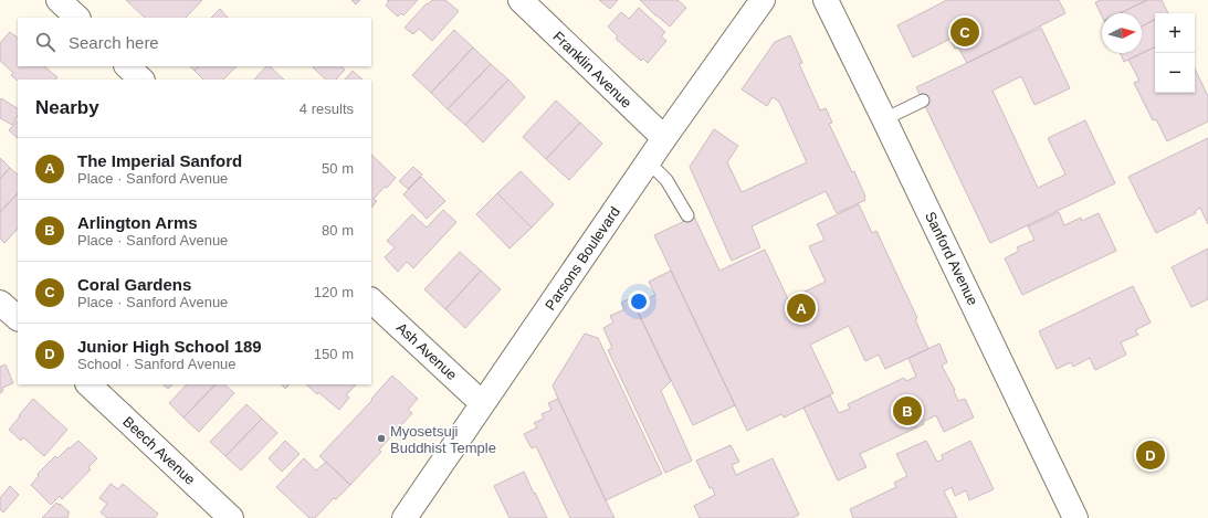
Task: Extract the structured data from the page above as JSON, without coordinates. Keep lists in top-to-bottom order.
{
  "streets": {
    "street": [
      "Franklin Avenue",
      "Parsons Boulevard",
      "Sanford Avenue",
      "Ash Avenue",
      "Beech Avenue"
    ]
  },
  "crossings": [
    ["Franklin Avenue", "Parsons Boulevard"],
    ["Parsons Boulevard", "Ash Avenue"]
  ],
  "places": ["Myosetsuji Buddhist Temple"],
  "north": "right",
  "page": {
    "map_buttons": ["+", "−"],
    "pins": [
      "C",
      "A",
      "B",
      "D"
    ],
    "search": "Search here",
    "heading": ["Nearby", "4 results"],
    "list": [
      {
        "mark": "A",
        "name": "The Imperial Sanford",
        "note": "Place · Sanford Avenue",
        "value": "50 m"
      },
      {
        "mark": "B",
        "name": "Arlington Arms",
        "note": "Place · Sanford Avenue",
        "value": "80 m"
      },
      {
        "mark": "C",
        "name": "Coral Gardens",
        "note": "Place · Sanford Avenue",
        "value": "120 m"
      },
      {
        "mark": "D",
        "name": "Junior High School 189",
        "note": "School · Sanford Avenue",
        "value": "150 m"
      }
    ]
  }
}
